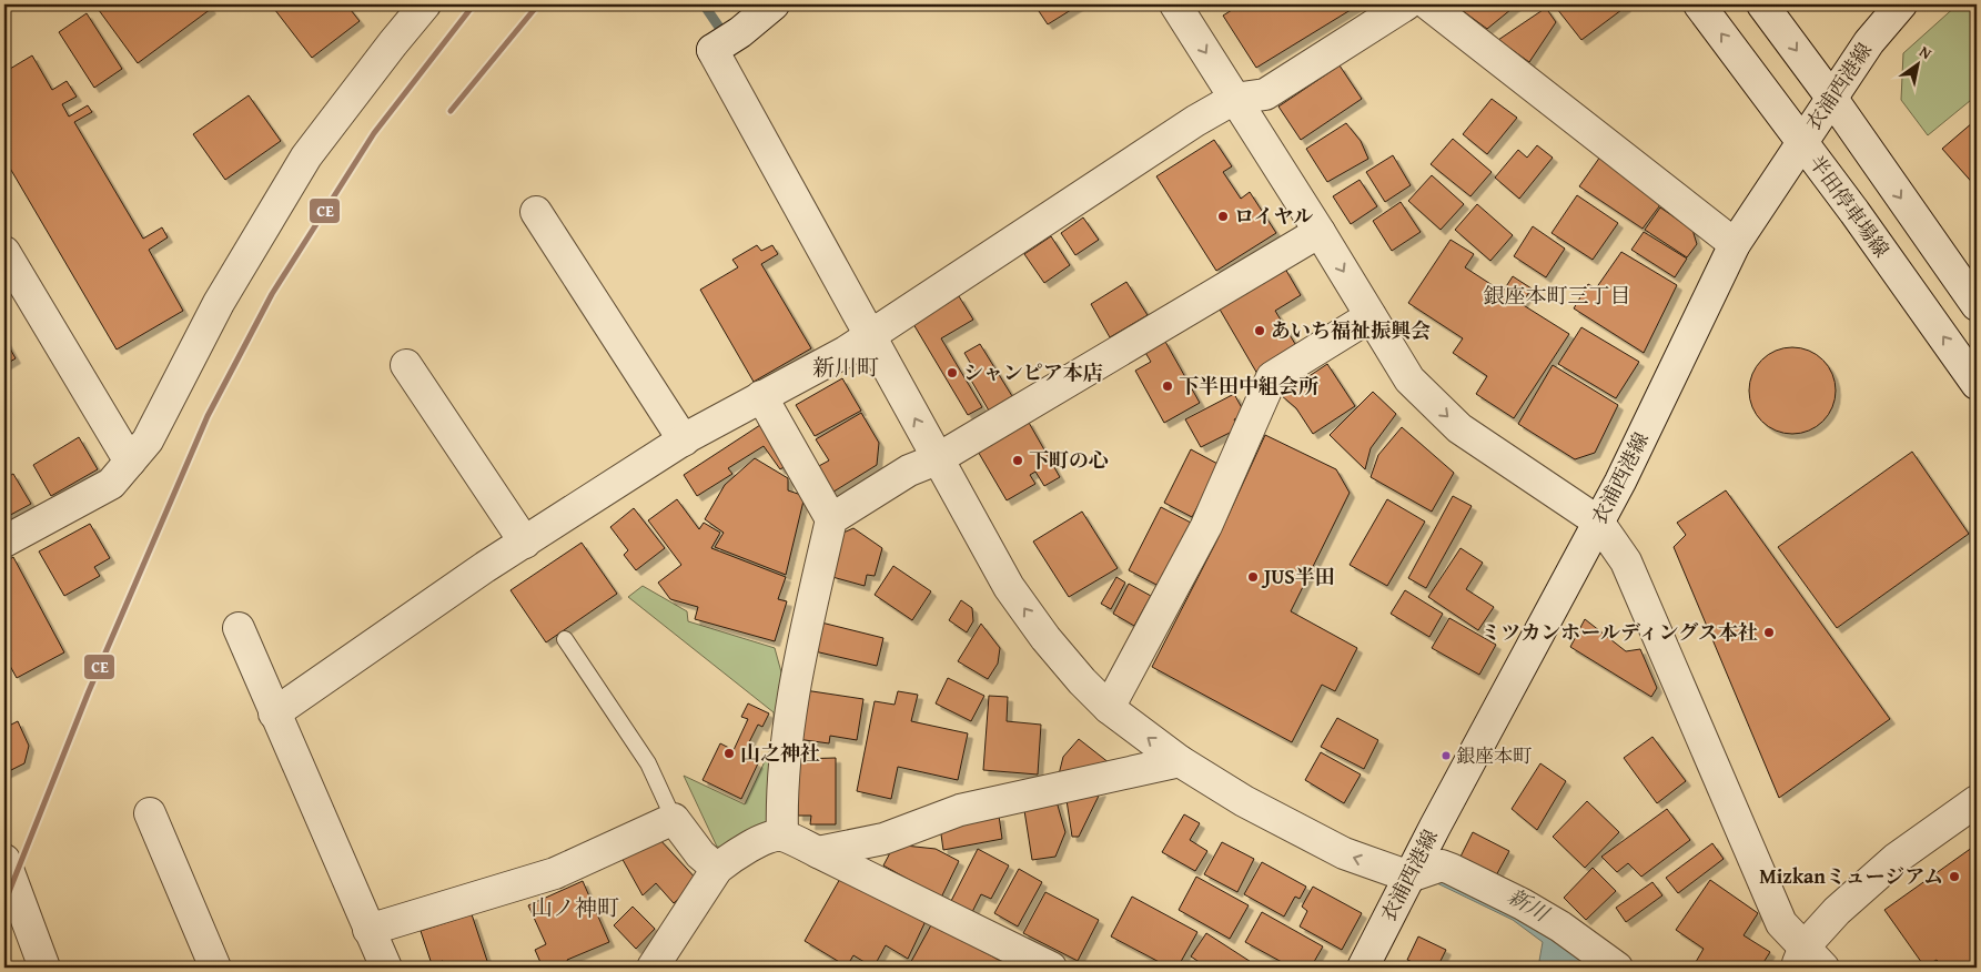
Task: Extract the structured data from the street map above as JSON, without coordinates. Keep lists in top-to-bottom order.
{
  "streets": {
    "street": ["衣浦西港線", "半田停車場線"]
  },
  "crossings": [
    ["衣浦西港線", "半田停車場線"]
  ],
  "districts": ["銀座本町三丁目", "新川町", "山ノ神町"],
  "water": ["新川"],
  "places": [
    "ロイヤル",
    "あいち福祉振興会",
    "シャンピア本店",
    "下半田中組会所",
    "下町の心",
    "JUS半田",
    "ミツカンホールディングス本社",
    "山之神社",
    "銀座本町",
    "Mizkanミュージアム"
  ],
  "lines": ["transit line CE"],
  "north": "top right"
}
